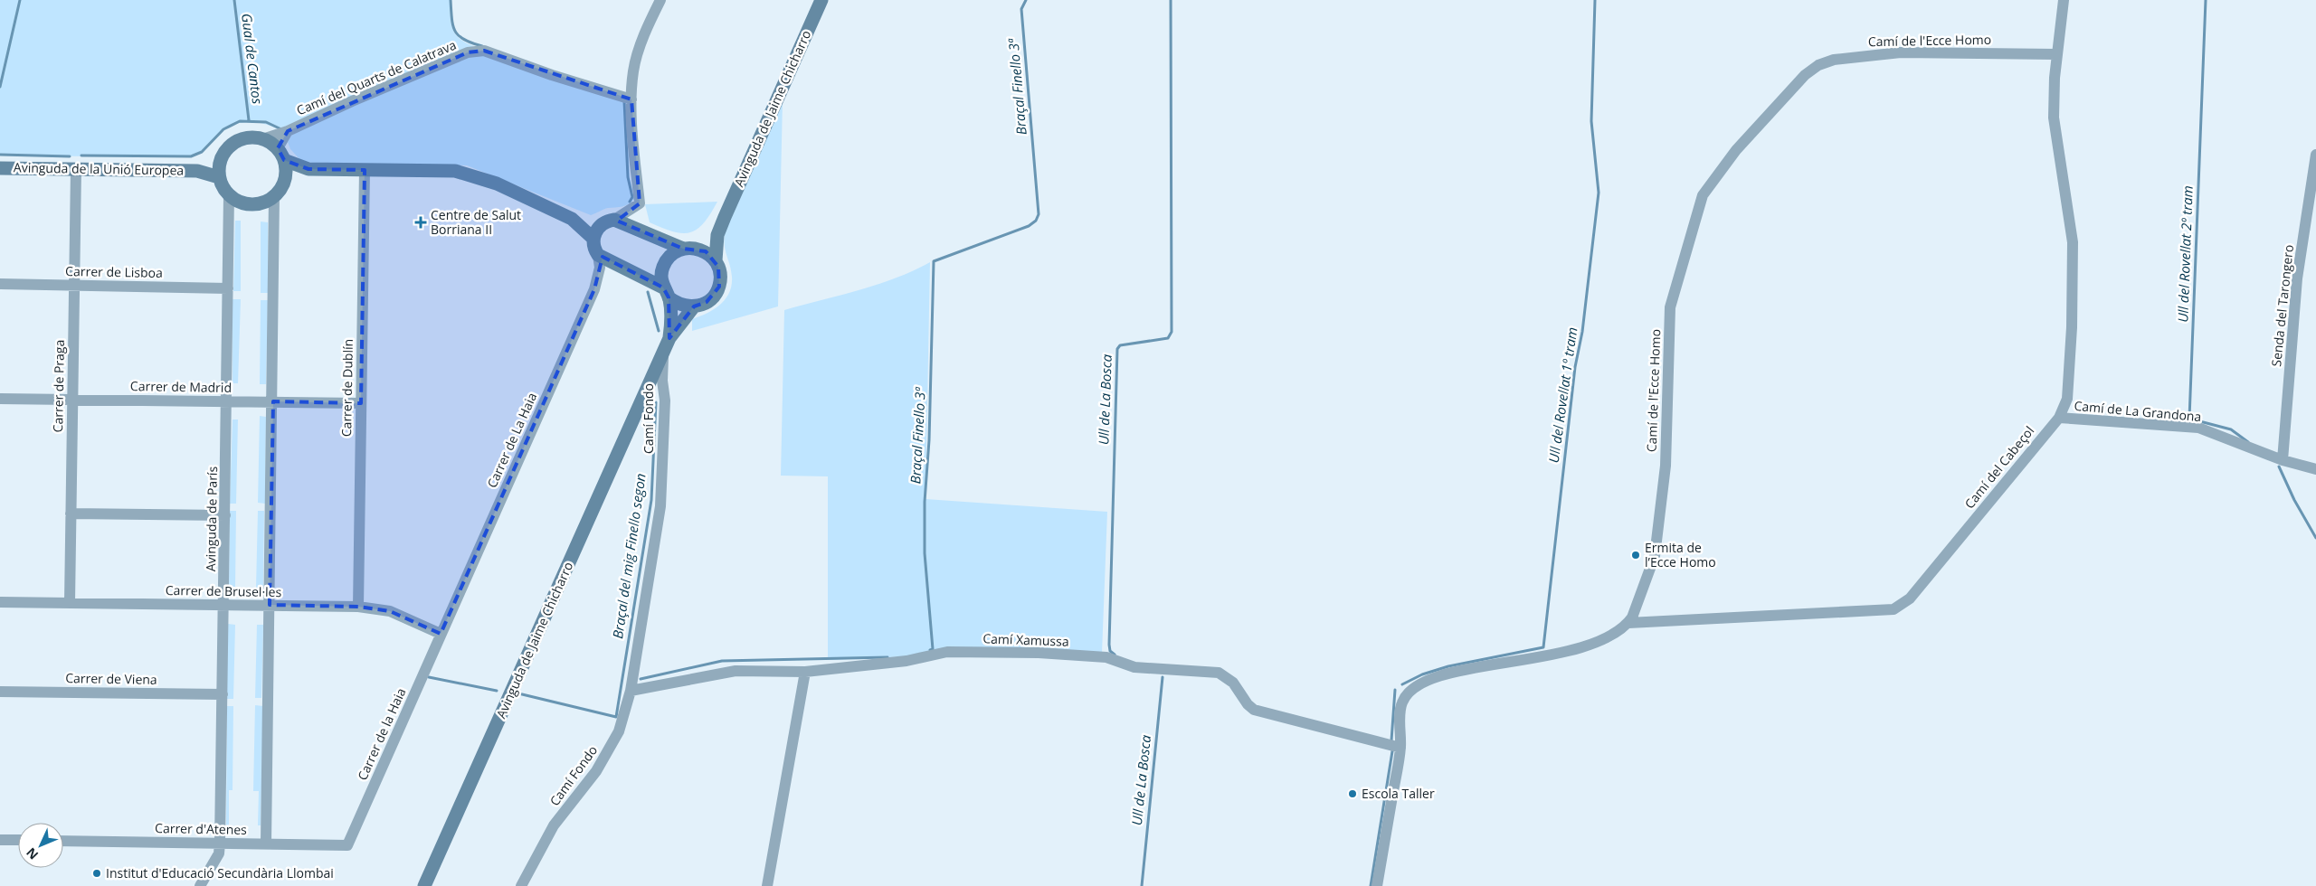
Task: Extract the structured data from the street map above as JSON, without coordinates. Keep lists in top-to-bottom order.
{
  "streets": {
    "street": [
      "Camí de l'Ecce Homo",
      "Camí del Quarts de Calatrava",
      "Avinguda de Jaime Chicharro",
      "Avinguda de la Unió Europea",
      "Carrer de Lisboa",
      "Senda del Tarongero",
      "Carrer de Praga",
      "Carrer de Madrid",
      "Carrer de Dublín",
      "Camí de La Grandona",
      "Camí Fondo",
      "Carrer de La Haia",
      "Camí del Cabeçol",
      "Avinguda de París",
      "Carrer de Brusel·les",
      "Camí Xamussa",
      "Carrer de Viena",
      "Carrer de la Haia",
      "Carrer d'Atenes"
    ]
  },
  "crossings": [
    ["Camí de l'Ecce Homo", "Camí del Cabeçol"],
    ["Camí del Quarts de Calatrava", "Avinguda de la Unió Europea"],
    ["Camí del Quarts de Calatrava", "Avinguda de París"],
    ["Avinguda de Jaime Chicharro", "Camí Fondo"],
    ["Avinguda de la Unió Europea", "Carrer de Praga"],
    ["Avinguda de la Unió Europea", "Avinguda de París"],
    ["Carrer de Lisboa", "Carrer de Praga"],
    ["Carrer de Lisboa", "Avinguda de París"],
    ["Senda del Tarongero", "Camí de La Grandona"],
    ["Carrer de Praga", "Carrer de Madrid"],
    ["Carrer de Praga", "Carrer de Brusel·les"],
    ["Carrer de Madrid", "Carrer de Dublín"],
    ["Carrer de Madrid", "Avinguda de París"],
    ["Carrer de Dublín", "Carrer de Brusel·les"],
    ["Camí de La Grandona", "Camí del Cabeçol"],
    ["Camí Fondo", "Camí Xamussa"],
    ["Carrer de La Haia", "Carrer de Brusel·les"],
    ["Carrer de La Haia", "Carrer de la Haia"],
    ["Avinguda de París", "Carrer de Brusel·les"],
    ["Avinguda de París", "Carrer de Viena"],
    ["Avinguda de París", "Carrer d'Atenes"],
    ["Carrer de Brusel·les", "Carrer de la Haia"],
    ["Carrer de la Haia", "Carrer d'Atenes"]
  ],
  "water": [
    "Gual de Cantos",
    "Braçal Finello 3ª",
    "Ull del Rovellat 2º tram",
    "Ull del Rovellat 1º tram",
    "Ull de La Bosca",
    "Braçal del mig Finello segon"
  ],
  "places": {
    "health": ["Centre de Salut Borriana II"],
    "other": ["Ermita de l’Ecce Homo", "Escola Taller", "Institut d'Educació Secundària Llombai"]
  },
  "north": "bottom left"
}
